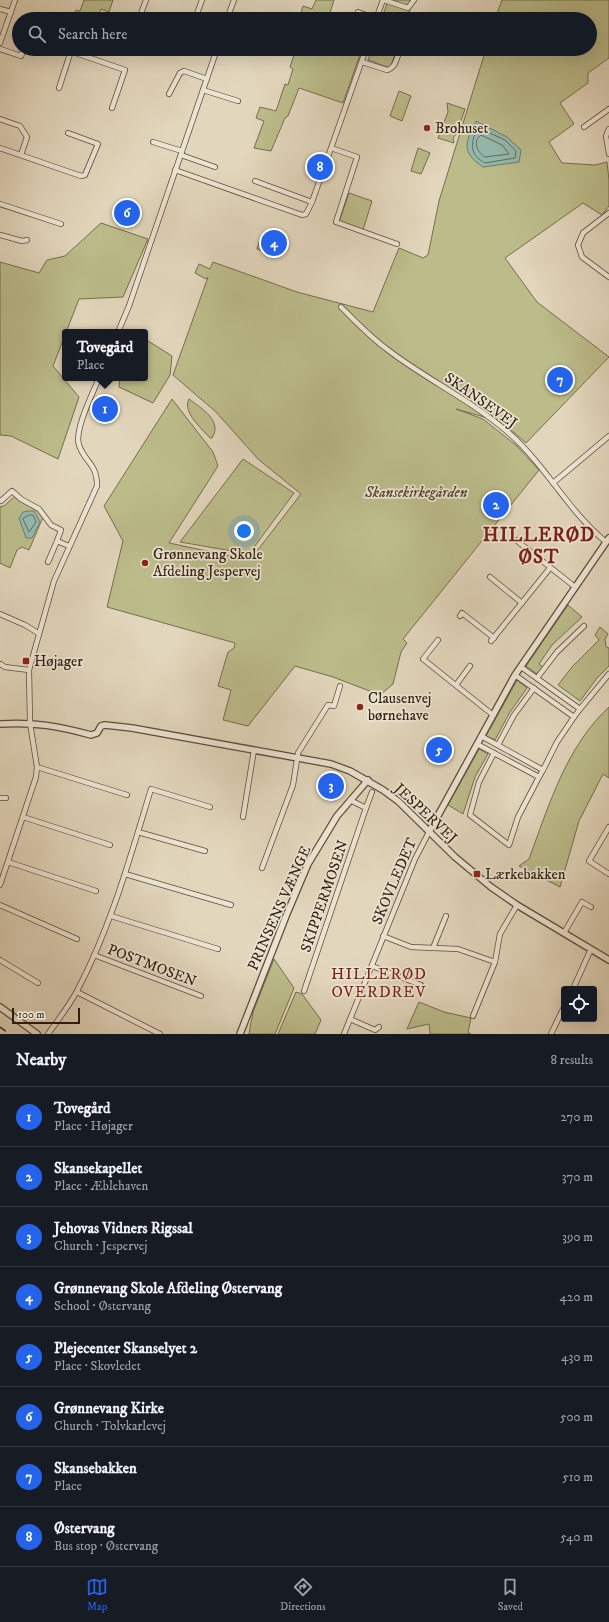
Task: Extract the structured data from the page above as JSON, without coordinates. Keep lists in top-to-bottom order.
{
  "streets": {
    "street": [
      "SKANSEVEJ",
      "JESPERVEJ",
      "SKOVLEDET",
      "SKIPPERMOSEN",
      "PRINSENS VÆNGE",
      "POSTMOSEN"
    ]
  },
  "crossings": [
    ["SKANSEVEJ", "SKOVLEDET"],
    ["JESPERVEJ", "SKOVLEDET"],
    ["JESPERVEJ", "PRINSENS VÆNGE"]
  ],
  "districts": ["HILLERØD ØST", "HILLERØD OVERDREV"],
  "parks": ["Skansekirkegården"],
  "places": {
    "other": ["Brohuset", "Grønnevang Skole Afdeling Jespervej", "Clausenvej børnehave"],
    "transit": ["Højager", "Lærkebakken"]
  },
  "scale_bar": "100 m",
  "page": {
    "search": "Search here",
    "pins": [
      "8",
      "6",
      "4",
      "7",
      "1",
      "2",
      "5",
      "3"
    ],
    "popup": ["Tovegård", "Place"],
    "scale": "100 m",
    "heading": ["Nearby", "8 results"],
    "list": [
      {
        "mark": "1",
        "name": "Tovegård",
        "note": "Place · Højager",
        "value": "270 m"
      },
      {
        "mark": "2",
        "name": "Skansekapellet",
        "note": "Place · Æblehaven",
        "value": "370 m"
      },
      {
        "mark": "3",
        "name": "Jehovas Vidners Rigssal",
        "note": "Church · Jespervej",
        "value": "390 m"
      },
      {
        "mark": "4",
        "name": "Grønnevang Skole Afdeling Østervang",
        "note": "School · Østervang",
        "value": "420 m"
      },
      {
        "mark": "5",
        "name": "Plejecenter Skanselyet 2",
        "note": "Place · Skovledet",
        "value": "430 m"
      },
      {
        "mark": "6",
        "name": "Grønnevang Kirke",
        "note": "Church · Tolvkarlevej",
        "value": "500 m"
      },
      {
        "mark": "7",
        "name": "Skansebakken",
        "note": "Place",
        "value": "510 m"
      },
      {
        "mark": "8",
        "name": "Østervang",
        "note": "Bus stop · Østervang",
        "value": "540 m"
      }
    ],
    "nav": ["Map", "Directions", "Saved"]
  }
}
